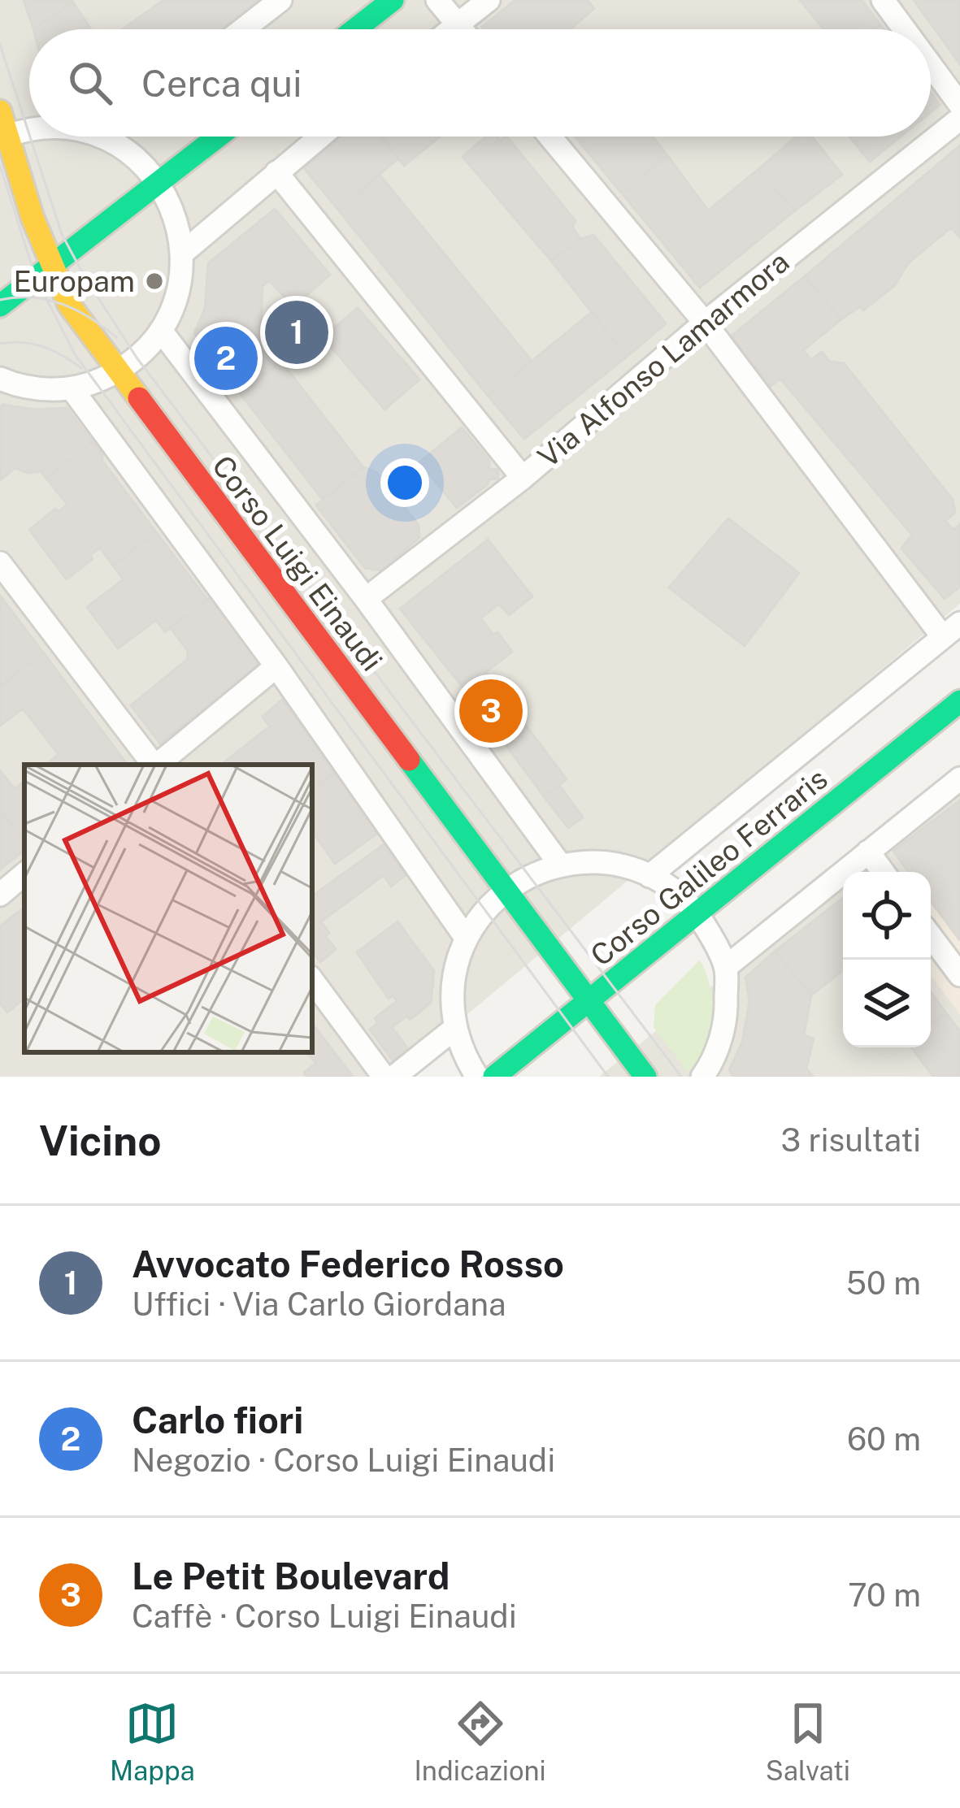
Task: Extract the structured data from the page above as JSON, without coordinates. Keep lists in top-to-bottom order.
{
  "streets": {
    "main road": ["Corso Luigi Einaudi", "Corso Galileo Ferraris"],
    "street": ["Via Alfonso Lamarmora"]
  },
  "crossings": [
    ["Via Alfonso Lamarmora", "Corso Luigi Einaudi"],
    ["Corso Luigi Einaudi", "Corso Galileo Ferraris"]
  ],
  "places": ["Europam"],
  "page": {
    "search": "Cerca qui",
    "pins": ["1", "2", "3"],
    "heading": ["Vicino", "3 risultati"],
    "list": [
      {
        "mark": "1",
        "name": "Avvocato Federico Rosso",
        "note": "Uffici · Via Carlo Giordana",
        "value": "50 m"
      },
      {
        "mark": "2",
        "name": "Carlo fiori",
        "note": "Negozio · Corso Luigi Einaudi",
        "value": "60 m"
      },
      {
        "mark": "3",
        "name": "Le Petit Boulevard",
        "note": "Caffè · Corso Luigi Einaudi",
        "value": "70 m"
      }
    ],
    "nav": ["Mappa", "Indicazioni", "Salvati"]
  }
}
